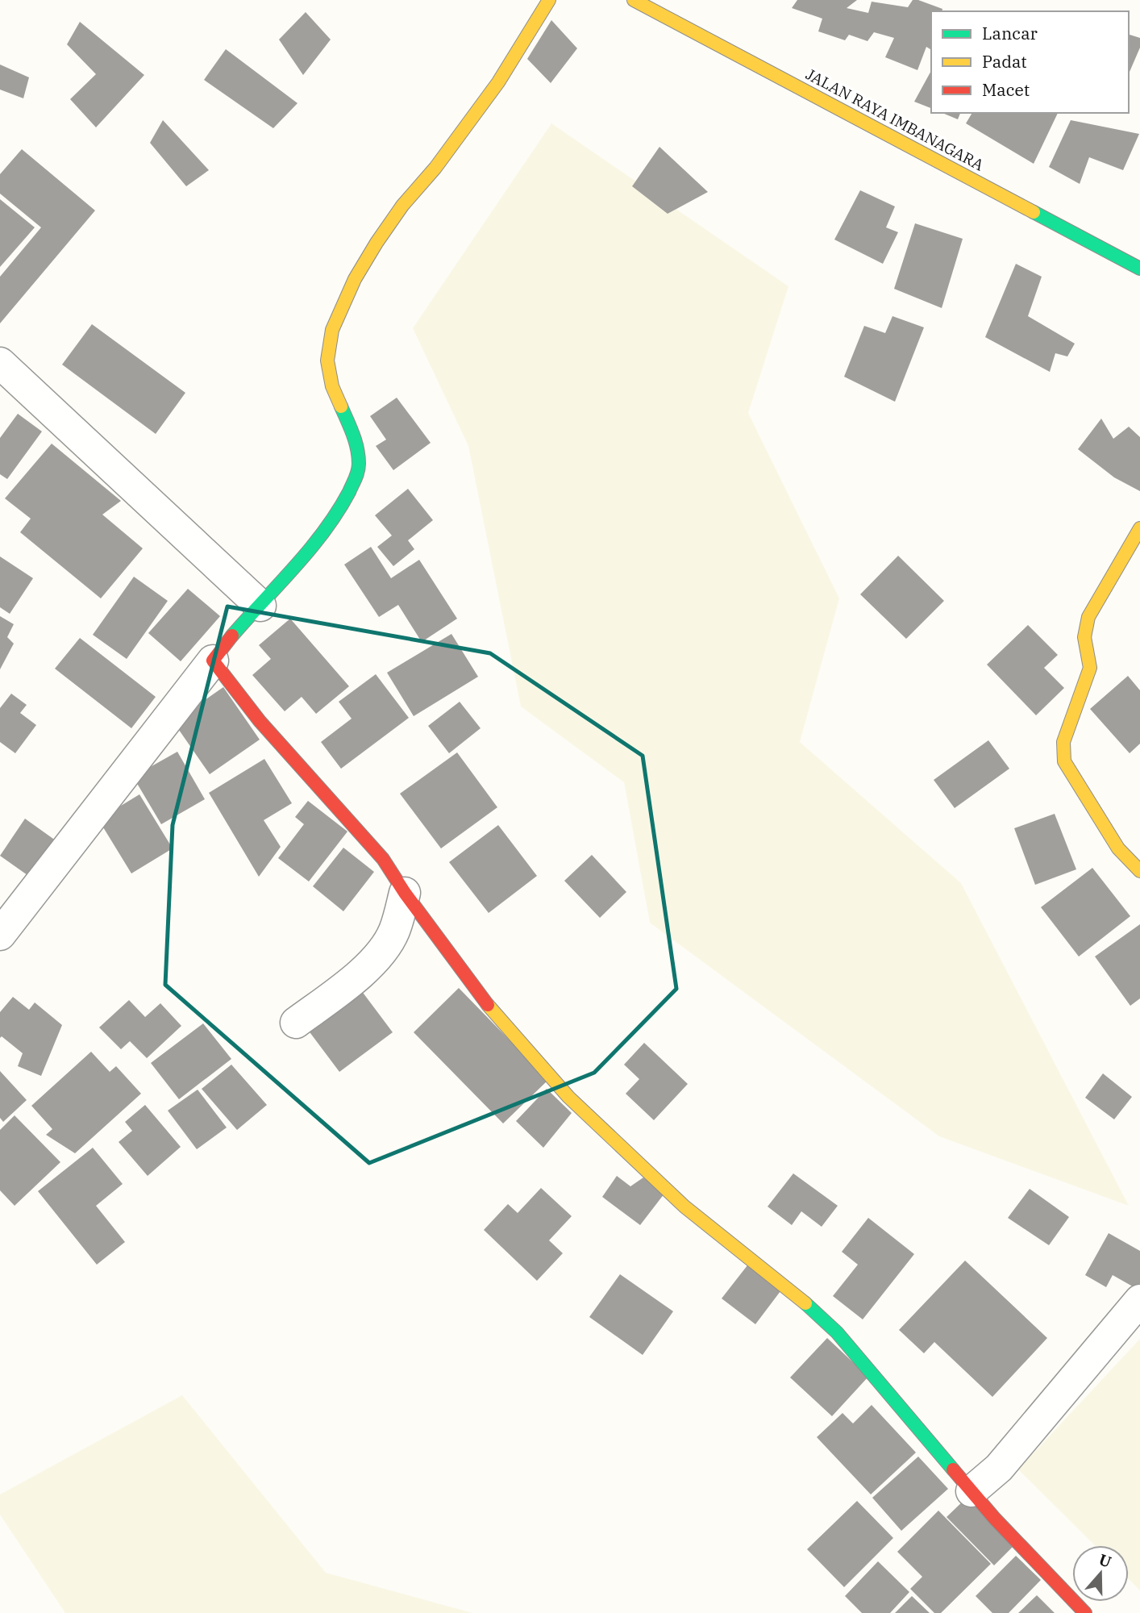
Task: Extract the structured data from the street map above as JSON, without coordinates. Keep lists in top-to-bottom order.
{
  "streets": {
    "main road": ["JALAN RAYA IMBANAGARA"]
  },
  "legend": ["Lancar", "Padat", "Macet"],
  "north": "top"
}
